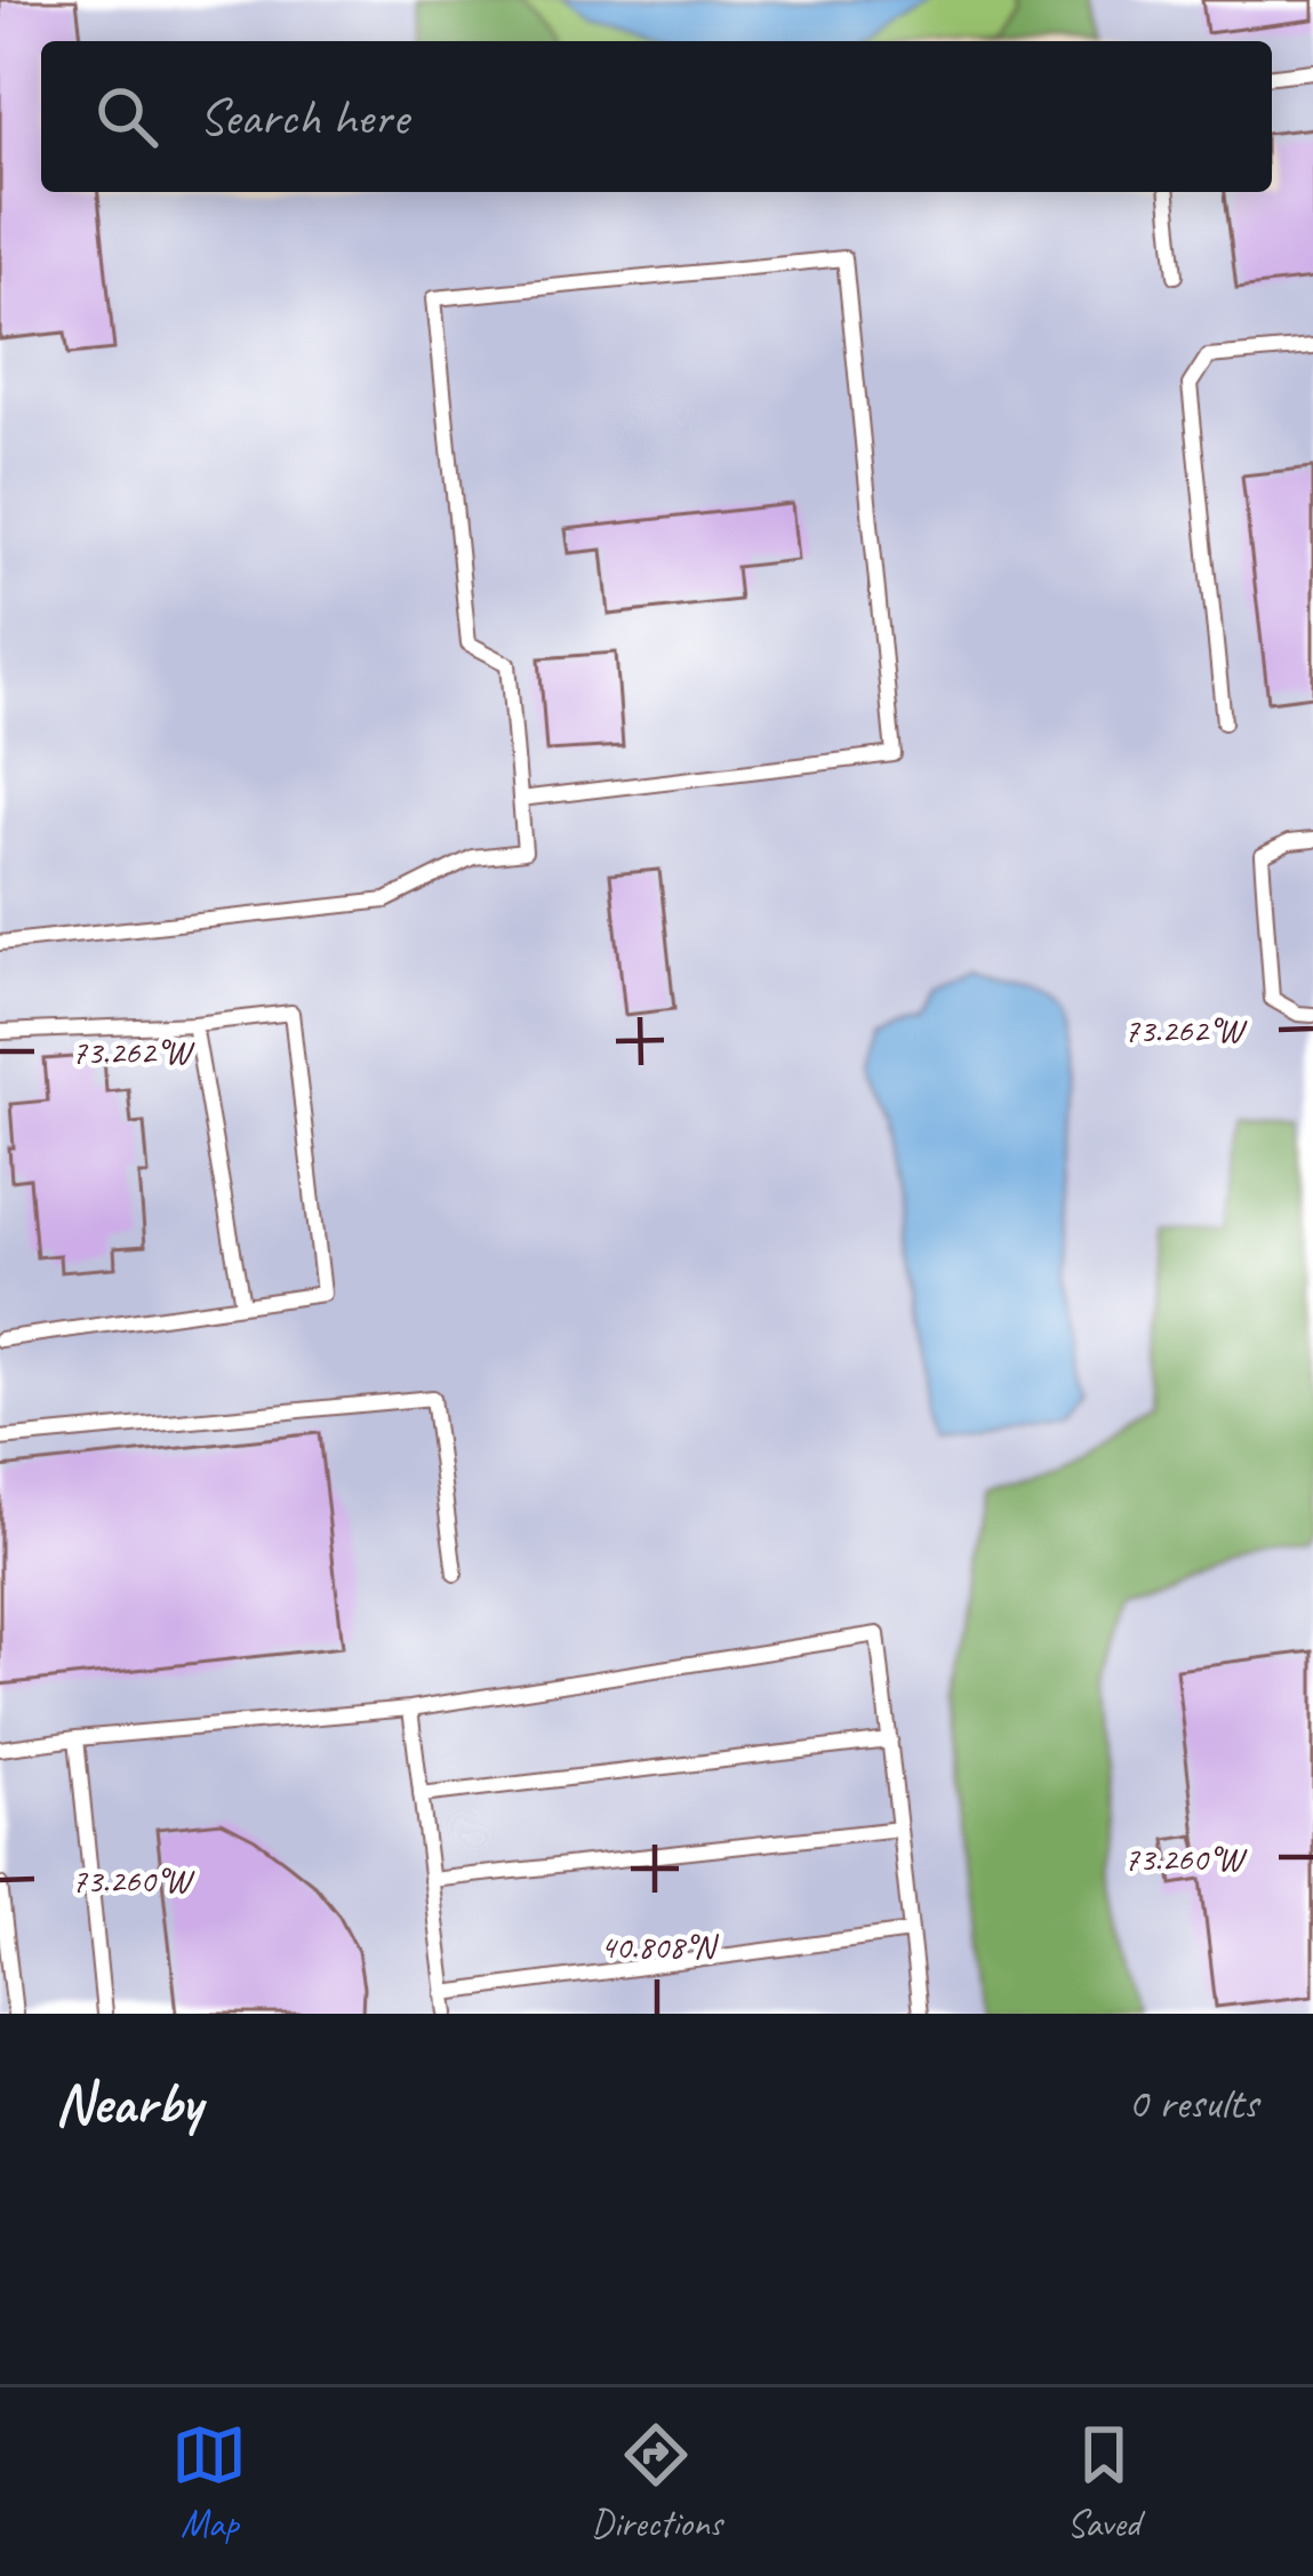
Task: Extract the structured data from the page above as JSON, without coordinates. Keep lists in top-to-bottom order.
{
  "page": {
    "search": "Search here",
    "heading": ["Nearby", "0 results"],
    "nav": ["Map", "Directions", "Saved"]
  },
  "coordinates": ["73.262°W", "73.260°W", "40.808°N"]
}
